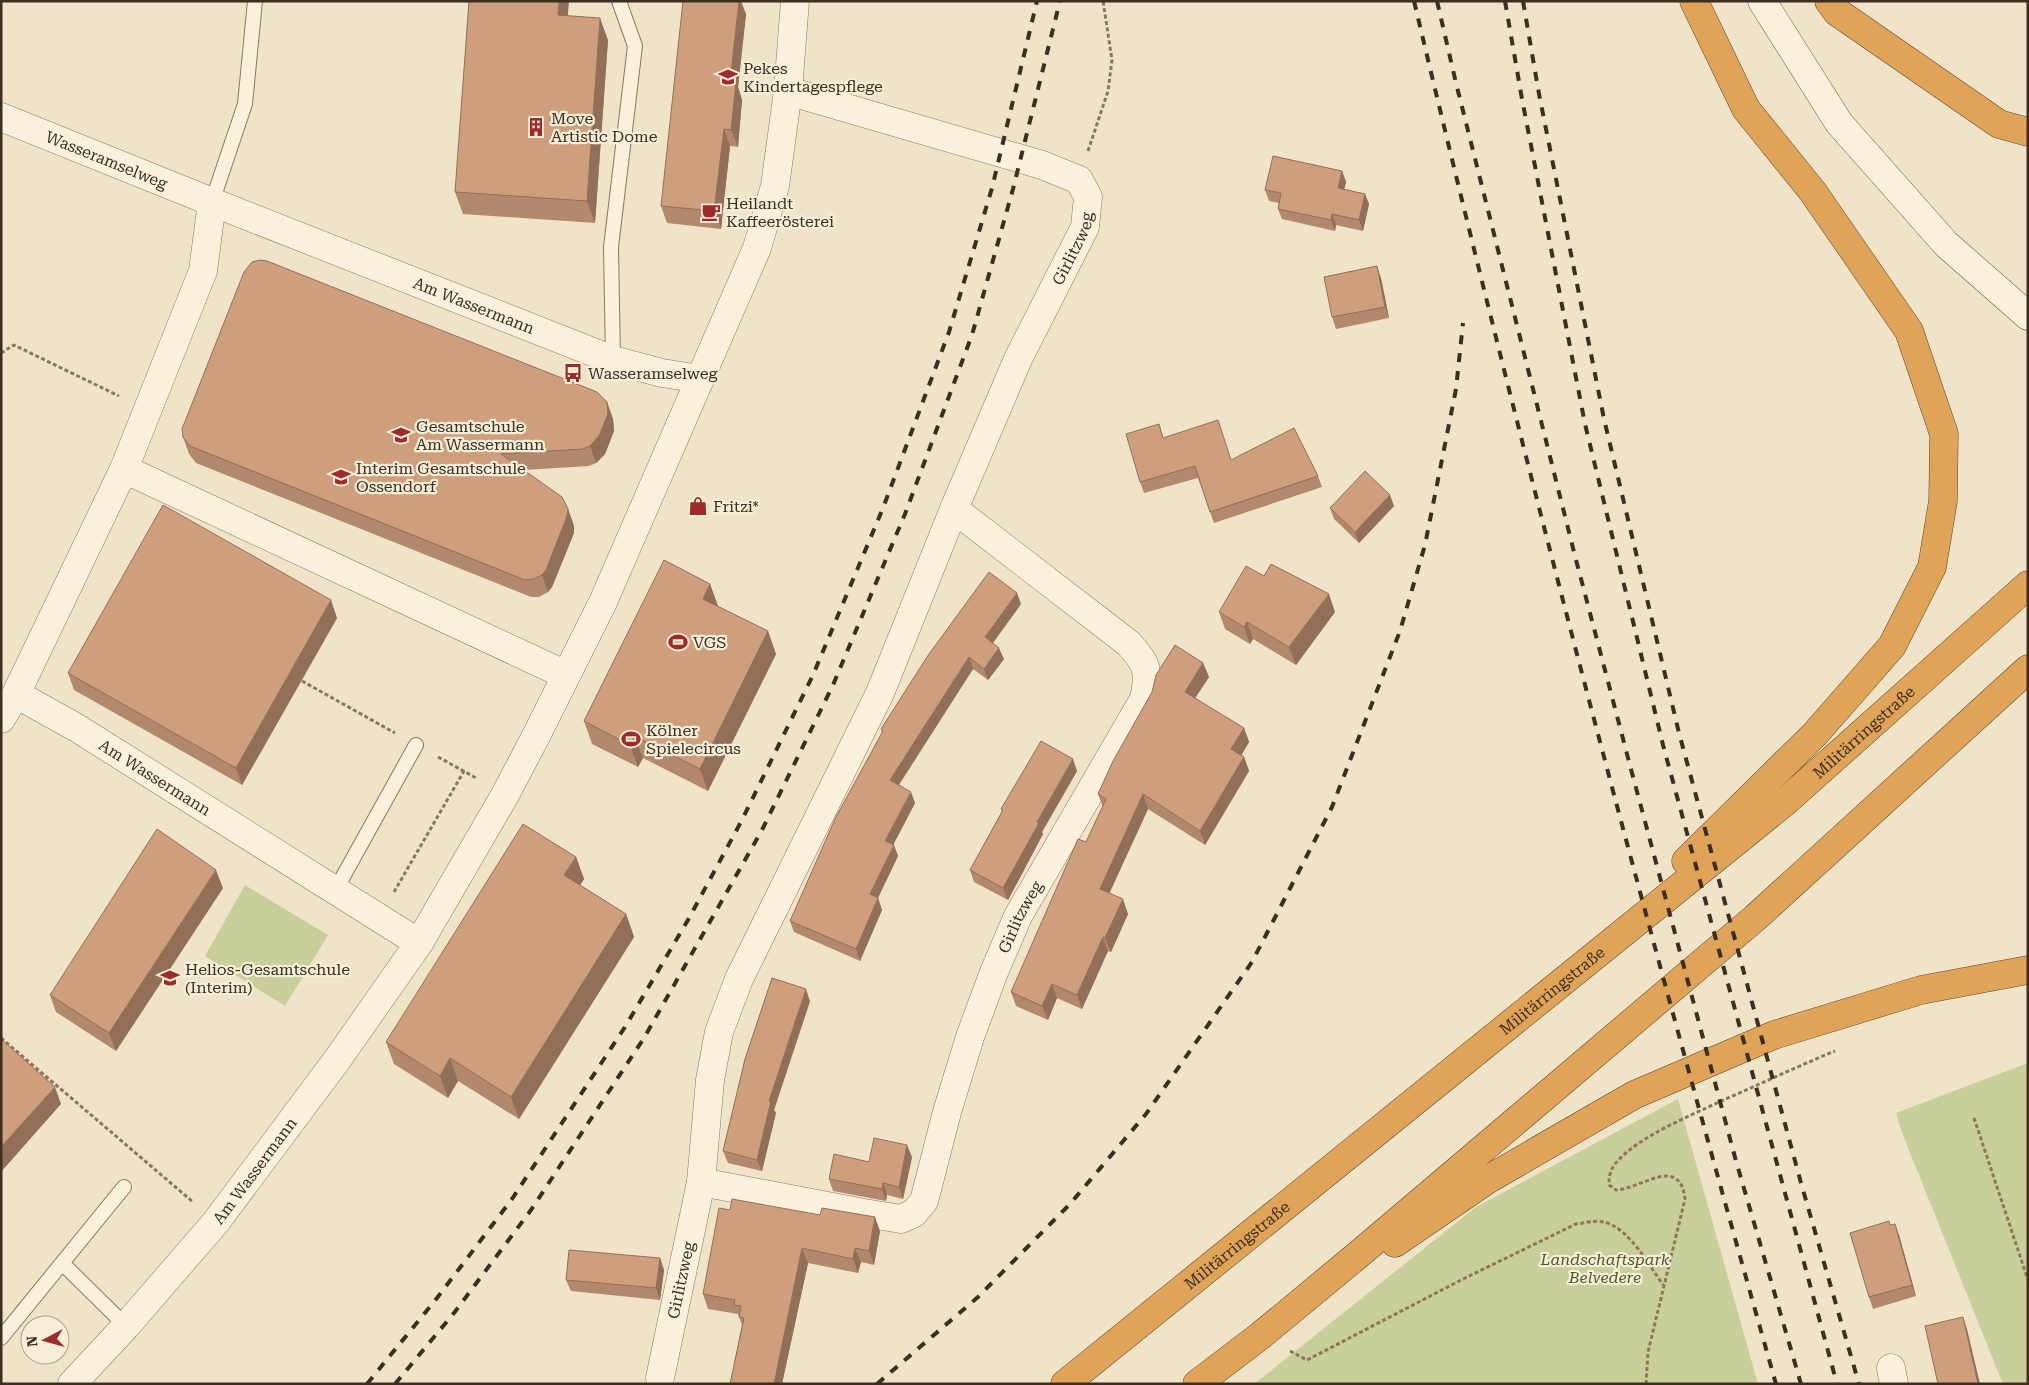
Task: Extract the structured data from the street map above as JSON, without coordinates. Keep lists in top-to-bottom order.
{
  "streets": {
    "highway": ["Militärringstraße"],
    "street": ["Wasseramselweg", "Girlitzweg", "Am Wassermann"]
  },
  "crossings": [
    ["Wasseramselweg", "Am Wassermann"]
  ],
  "parks": ["Landschaftspark Belvedere"],
  "places": {
    "school or university": [
      "Pekes Kindertagespflege",
      "Gesamtschule Am Wassermann",
      "Interim Gesamtschule Ossendorf",
      "Helios-Gesamtschule (Interim)"
    ],
    "building": ["Move Artistic Dome"],
    "cafe": ["Heilandt Kaffeerösterei"],
    "bus stop": ["Wasseramselweg"],
    "shop": ["Fritzi*"],
    "sports": ["VGS", "Kölner Spielecircus"]
  },
  "north": "left"
}
